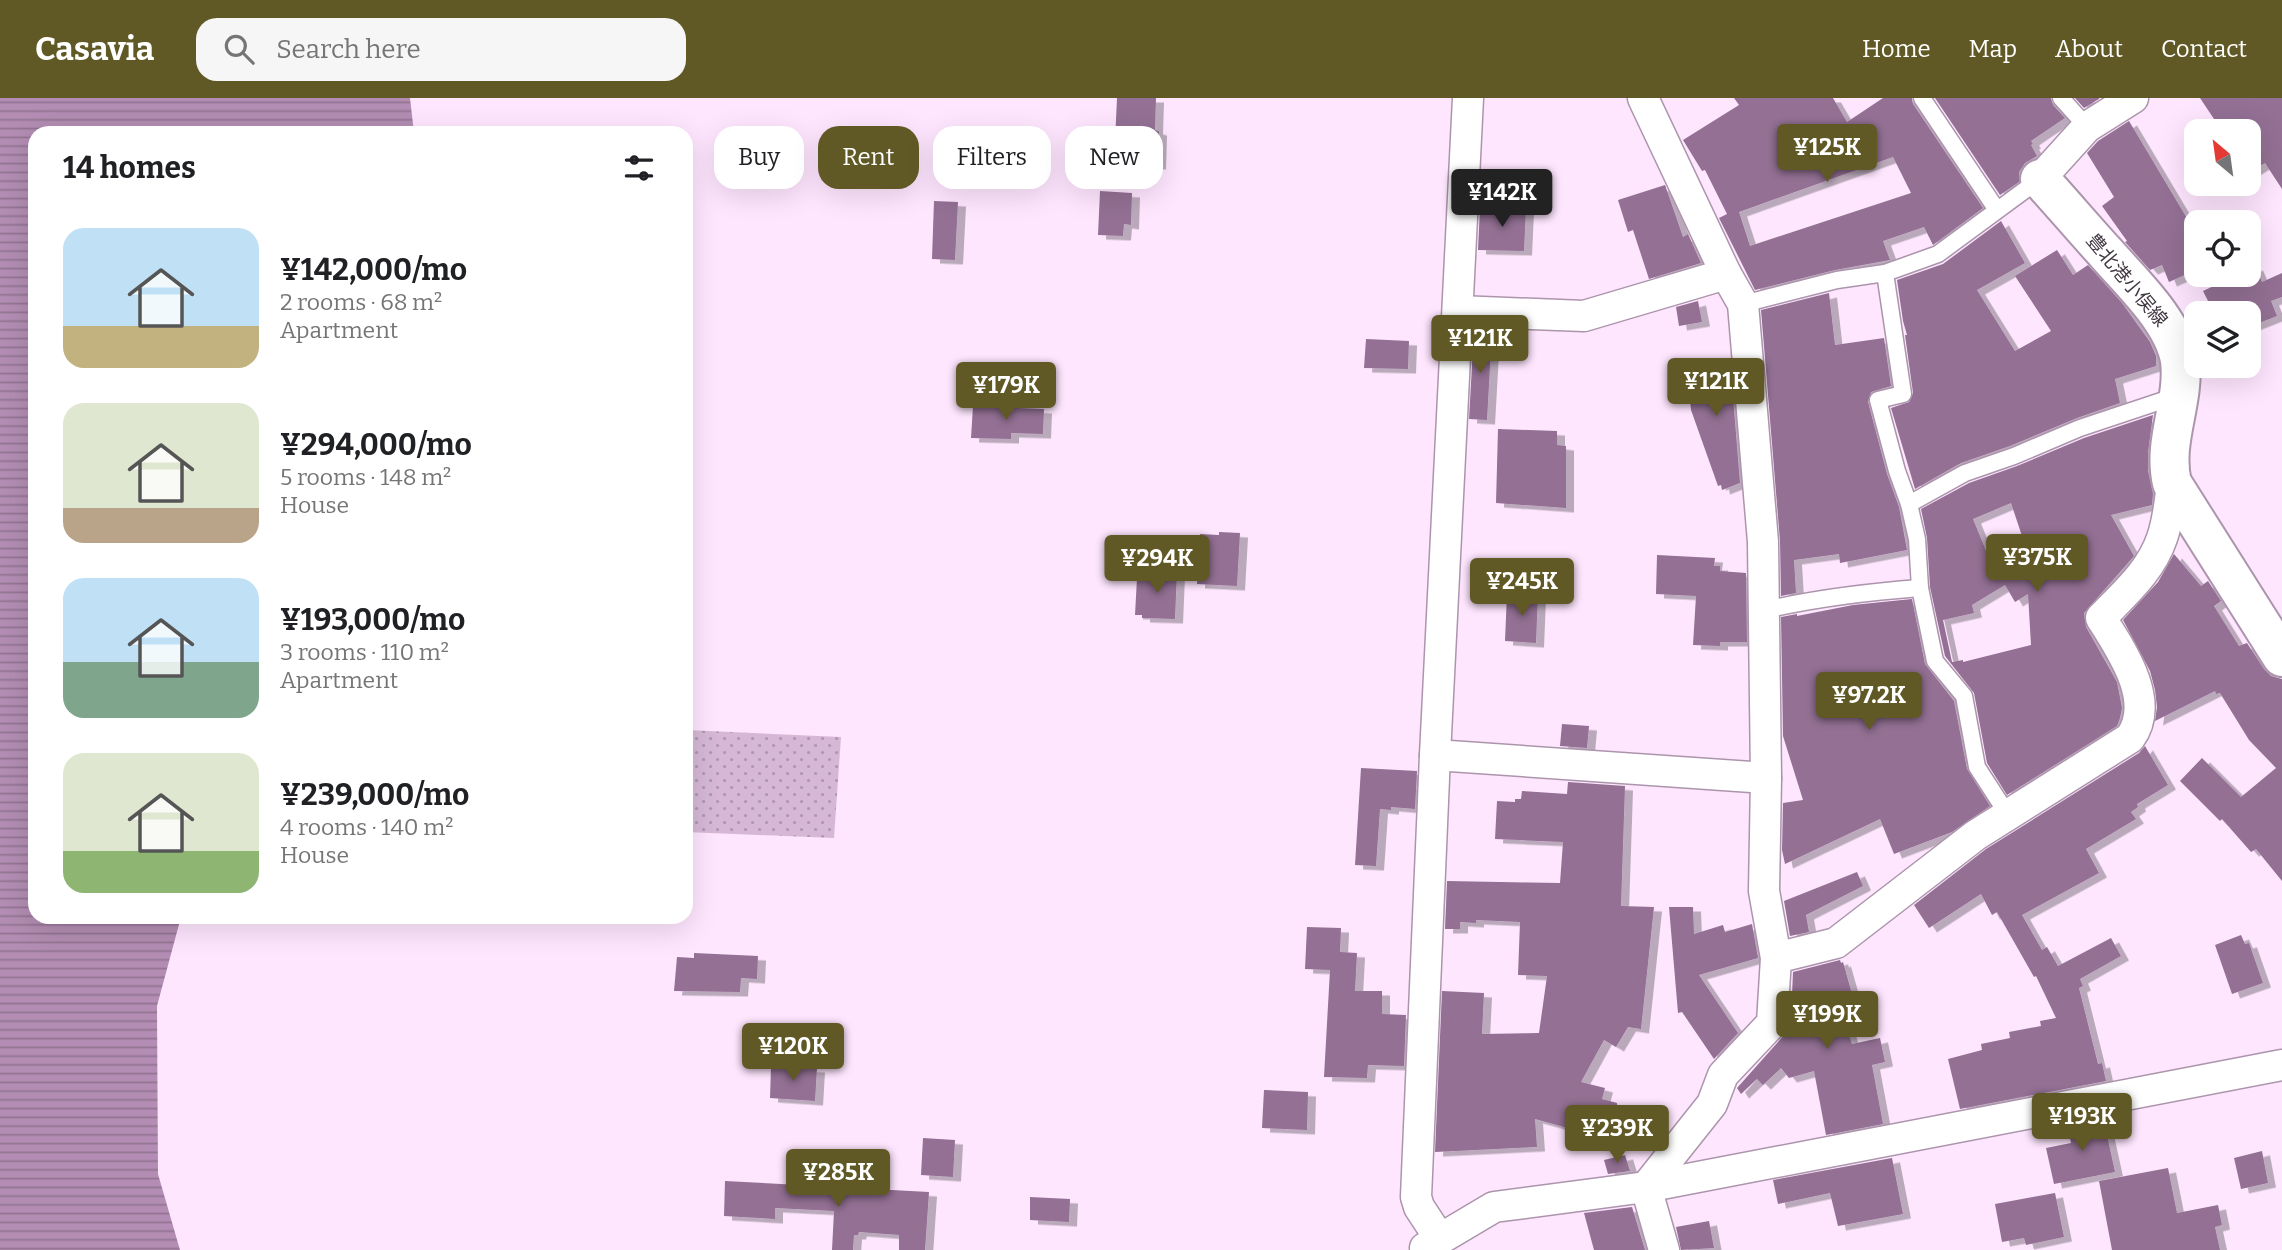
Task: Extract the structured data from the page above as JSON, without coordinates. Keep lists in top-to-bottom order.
{
  "streets": {
    "main road": ["豊北港小俣線"]
  },
  "north": "top left",
  "page": {
    "header": "Casavia",
    "search": "Search here",
    "nav": [
      "Home",
      "Map",
      "About",
      "Contact"
    ],
    "price": [
      "¥125K",
      "¥142K",
      "¥121K",
      "¥121K",
      "¥179K",
      "¥375K",
      "¥294K",
      "¥245K",
      "¥97.2K",
      "¥199K",
      "¥120K",
      "¥193K",
      "¥239K",
      "¥285K"
    ],
    "chip": [
      "Buy",
      "Rent",
      "Filters",
      "New"
    ],
    "heading": "14 homes",
    "list": [
      {
        "name": "¥142,000/mo",
        "note": "2 rooms · 68 m² · Apartment"
      },
      {
        "name": "¥294,000/mo",
        "note": "5 rooms · 148 m² · House"
      },
      {
        "name": "¥193,000/mo",
        "note": "3 rooms · 110 m² · Apartment"
      },
      {
        "name": "¥239,000/mo",
        "note": "4 rooms · 140 m² · House"
      }
    ]
  }
}
